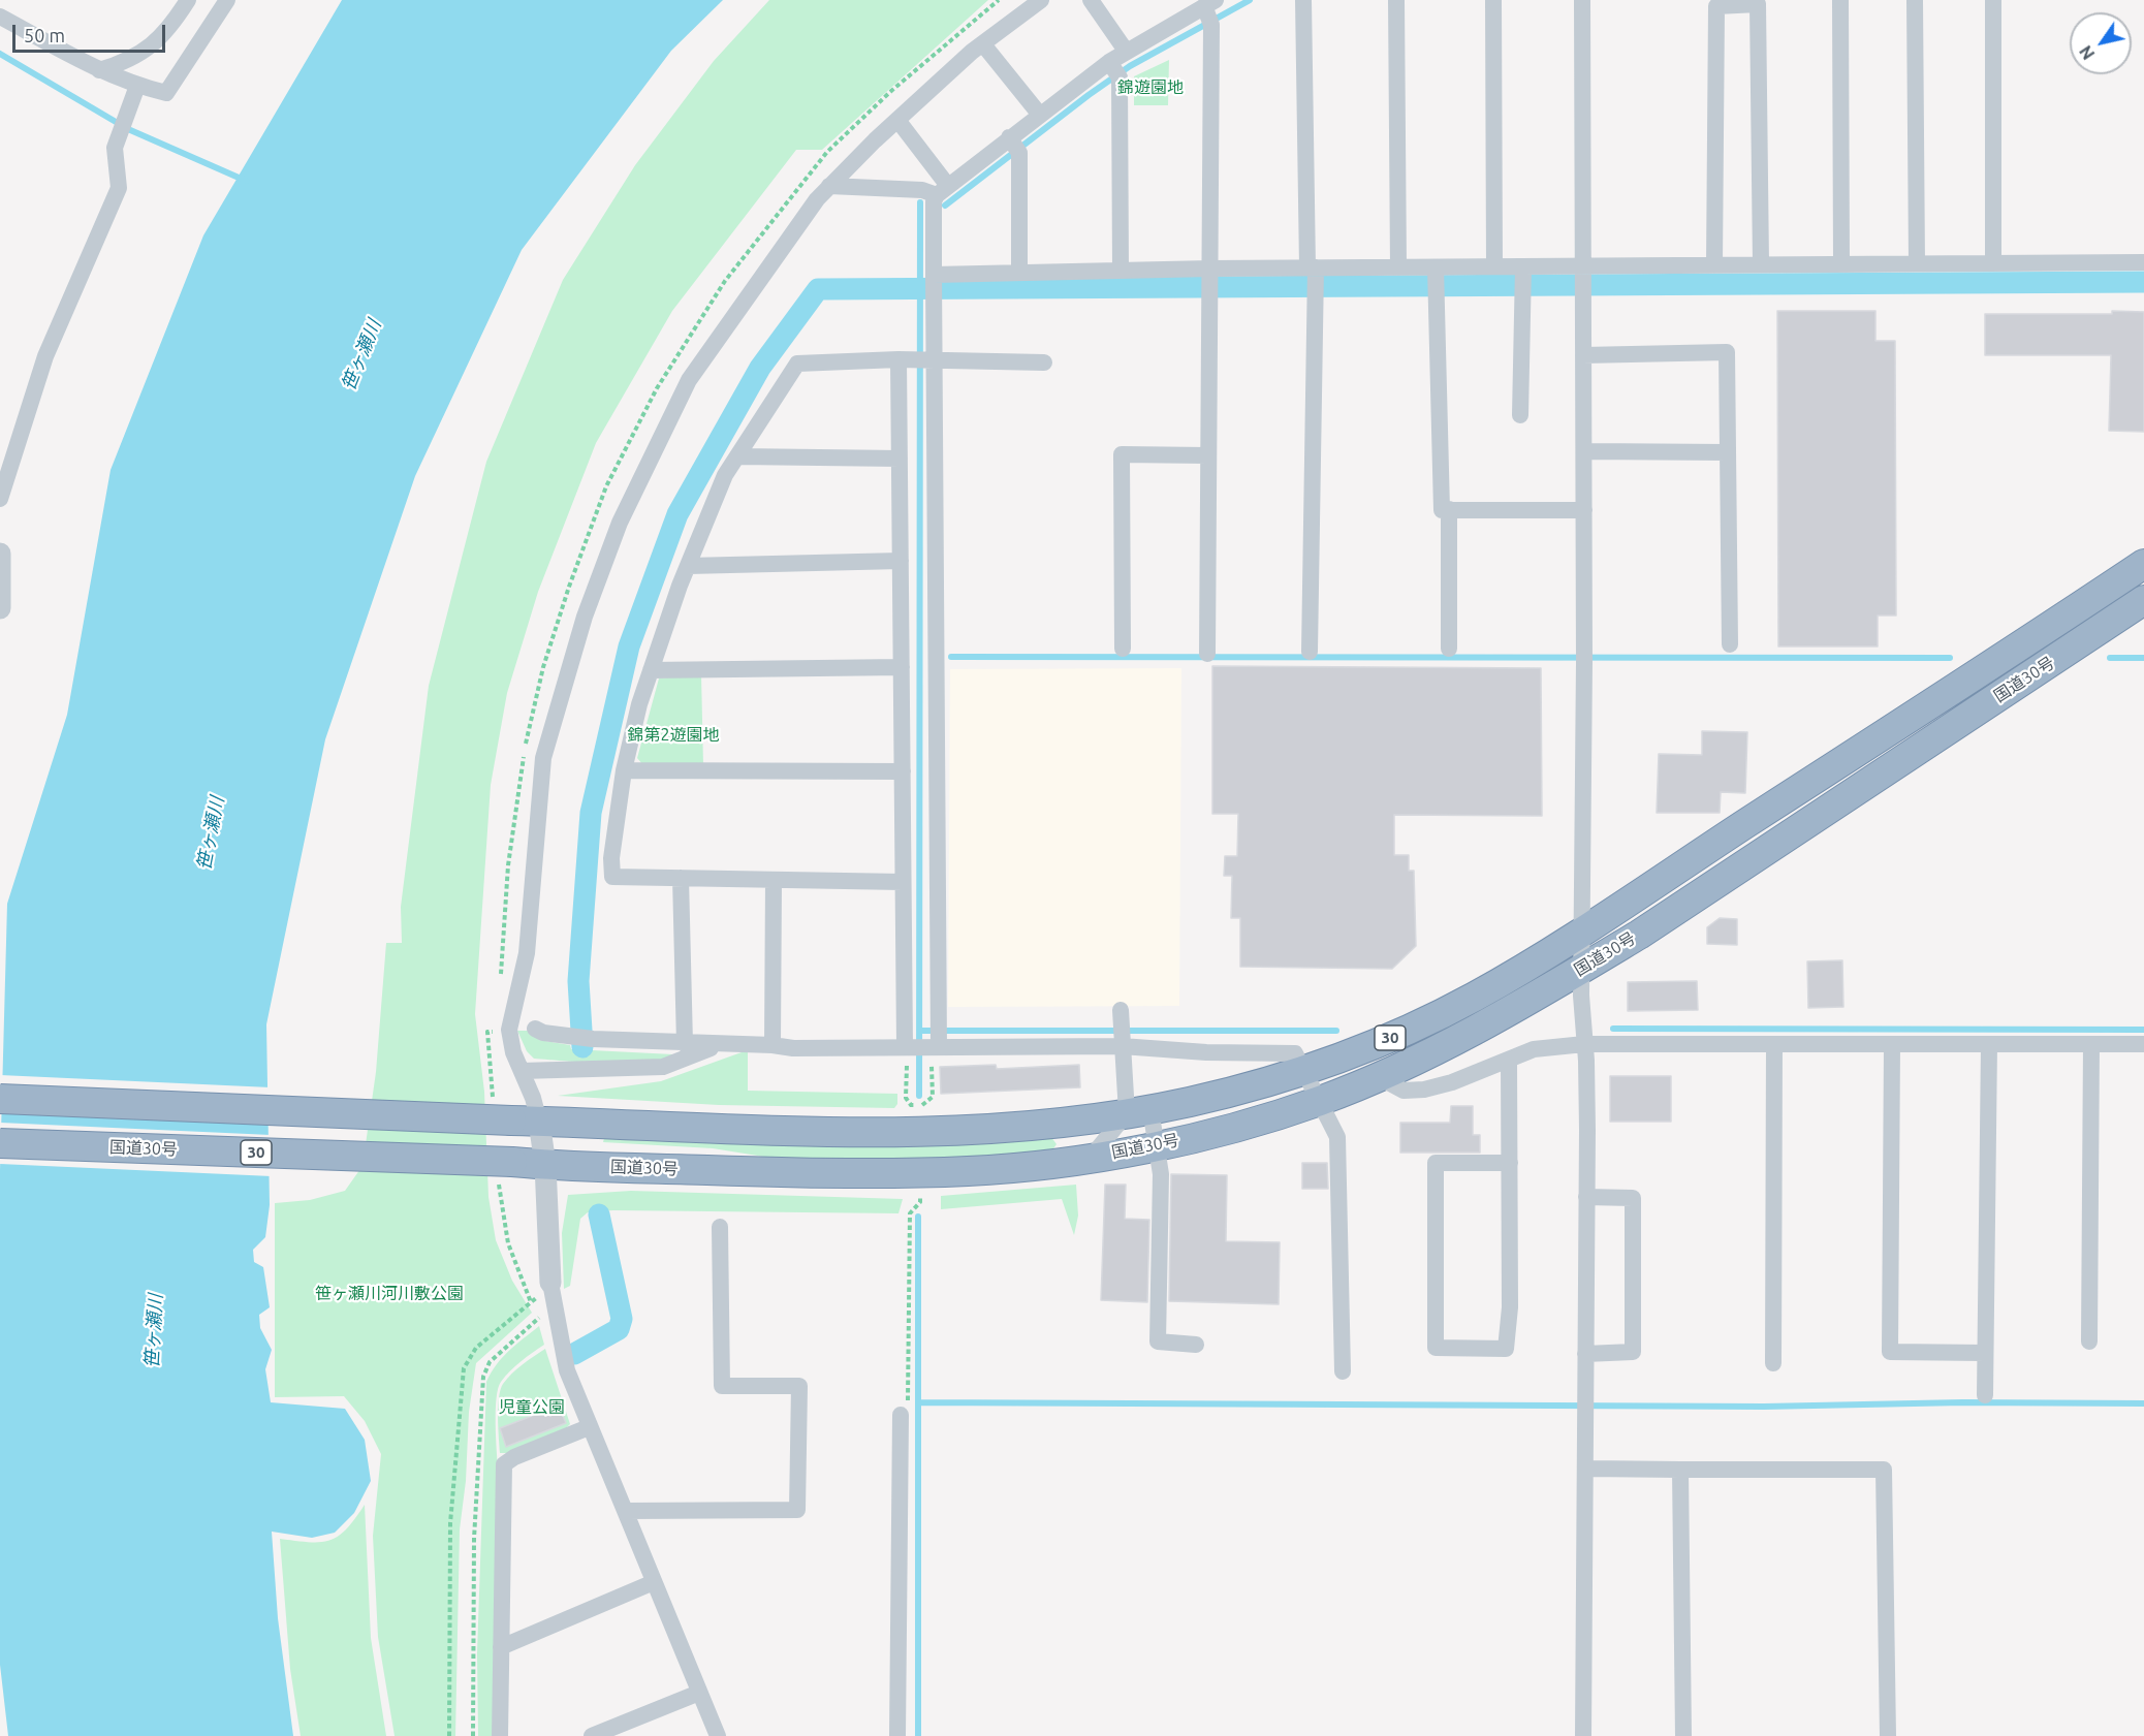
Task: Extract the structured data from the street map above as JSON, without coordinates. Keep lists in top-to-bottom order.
{
  "streets": {
    "highway": ["国道30号", "30"]
  },
  "water": ["笹ヶ瀬川"],
  "parks": [
    "錦遊園地",
    "錦第2遊園地",
    "笹ヶ瀬川河川敷公園",
    "児童公園"
  ],
  "scale_bar": "50 m",
  "north": "bottom left"
}
